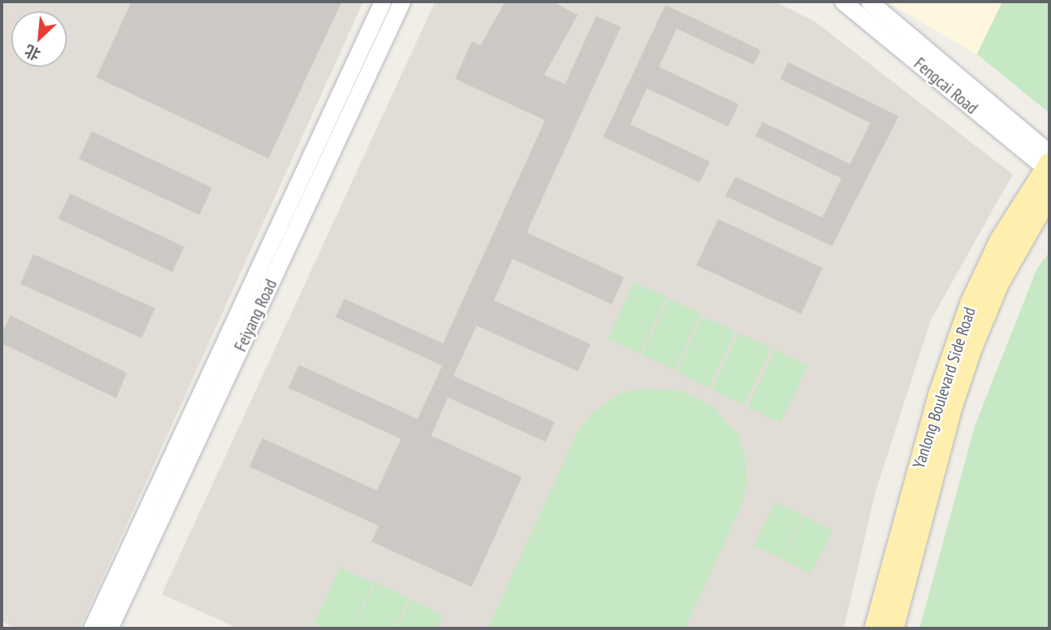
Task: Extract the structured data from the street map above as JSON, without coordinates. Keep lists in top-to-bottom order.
{
  "streets": {
    "main road": ["Yanlong Boulevard Side Road"],
    "street": ["Fengcai Road", "Feiyang Road"]
  },
  "crossings": [
    ["Fengcai Road", "Yanlong Boulevard Side Road"]
  ],
  "north": "bottom left"
}
